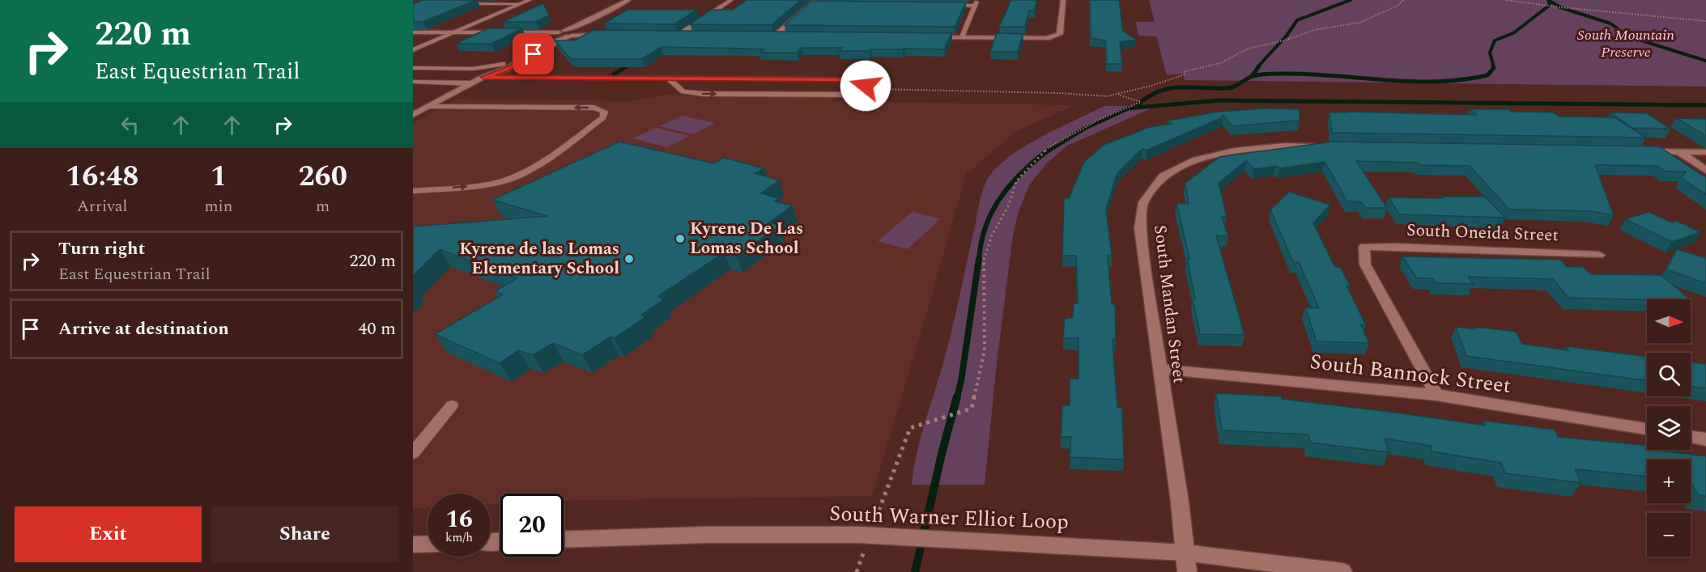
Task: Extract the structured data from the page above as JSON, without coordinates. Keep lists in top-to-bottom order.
{
  "streets": {
    "street": [
      "South Oneida Street",
      "South Mandan Street",
      "South Bannock Street",
      "South Warner Elliot Loop"
    ]
  },
  "crossings": [
    ["South Oneida Street", "South Bannock Street"],
    ["South Mandan Street", "South Bannock Street"],
    ["South Mandan Street", "South Warner Elliot Loop"]
  ],
  "parks": ["South Mountain Preserve"],
  "places": ["Kyrene De Las Lomas School", "Kyrene de las Lomas Elementary School"],
  "north": "right",
  "page": {
    "turn": ["220 m", "East Equestrian Trail"],
    "eta": [
      "16:48",
      "Arrival",
      "1",
      "min",
      "260",
      "m"
    ],
    "list": [
      {
        "name": "Turn right",
        "note": "East Equestrian Trail",
        "value": "220 m"
      },
      {
        "name": "Arrive at destination",
        "value": "40 m"
      }
    ],
    "map_buttons": ["+", "−"],
    "speed": "16 km/h",
    "limit": "20",
    "buttons": ["Exit", "Share"]
  }
}
